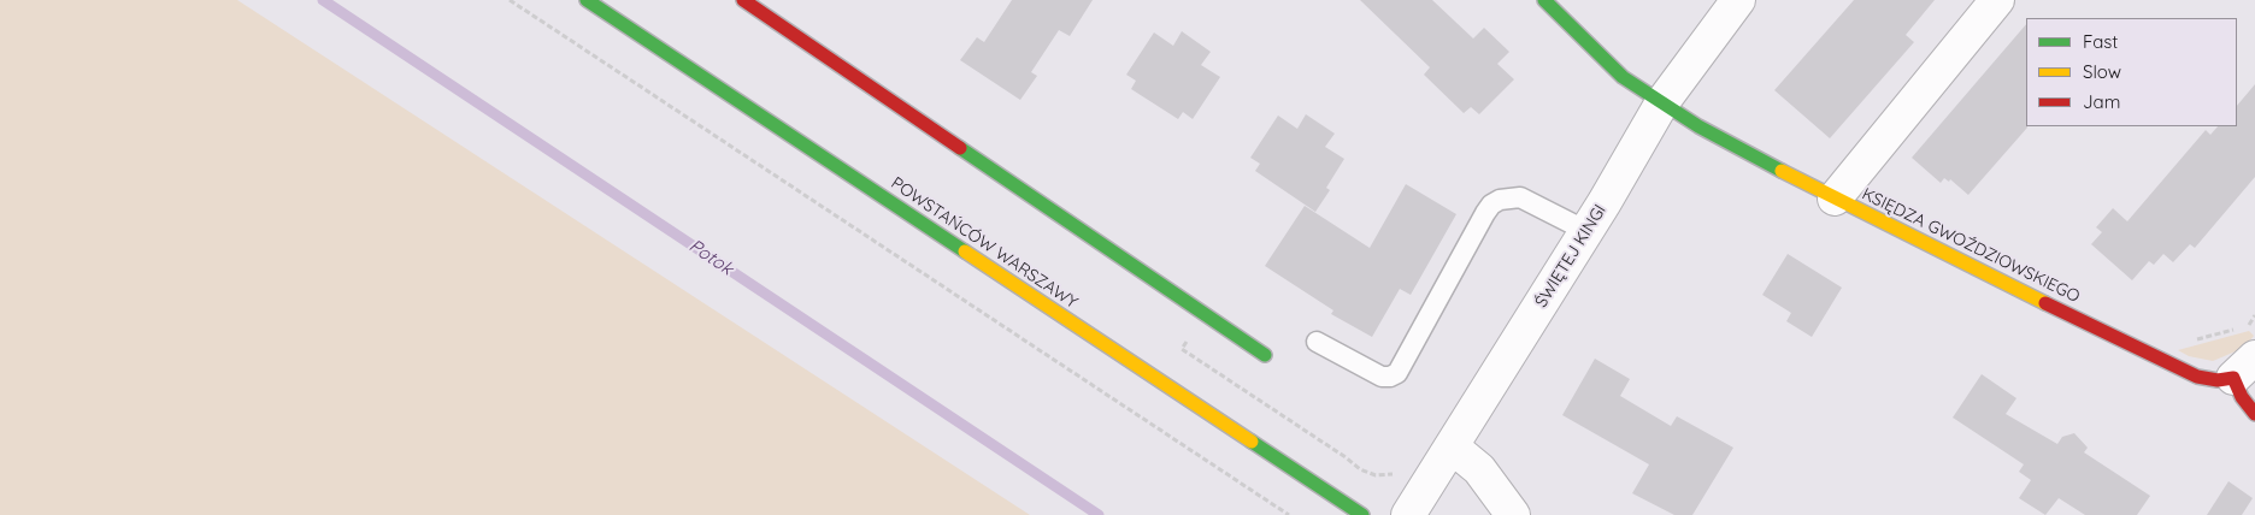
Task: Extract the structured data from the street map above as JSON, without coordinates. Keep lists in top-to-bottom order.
{
  "streets": {
    "street": ["POWSTAŃCÓW WARSZAWY", "KSIĘDZA GWOŹDZIOWSKIEGO", "ŚWIĘTEJ KINGI"]
  },
  "crossings": [
    ["KSIĘDZA GWOŹDZIOWSKIEGO", "ŚWIĘTEJ KINGI"]
  ],
  "water": ["Potok"],
  "legend": ["Fast", "Slow", "Jam"]
}
